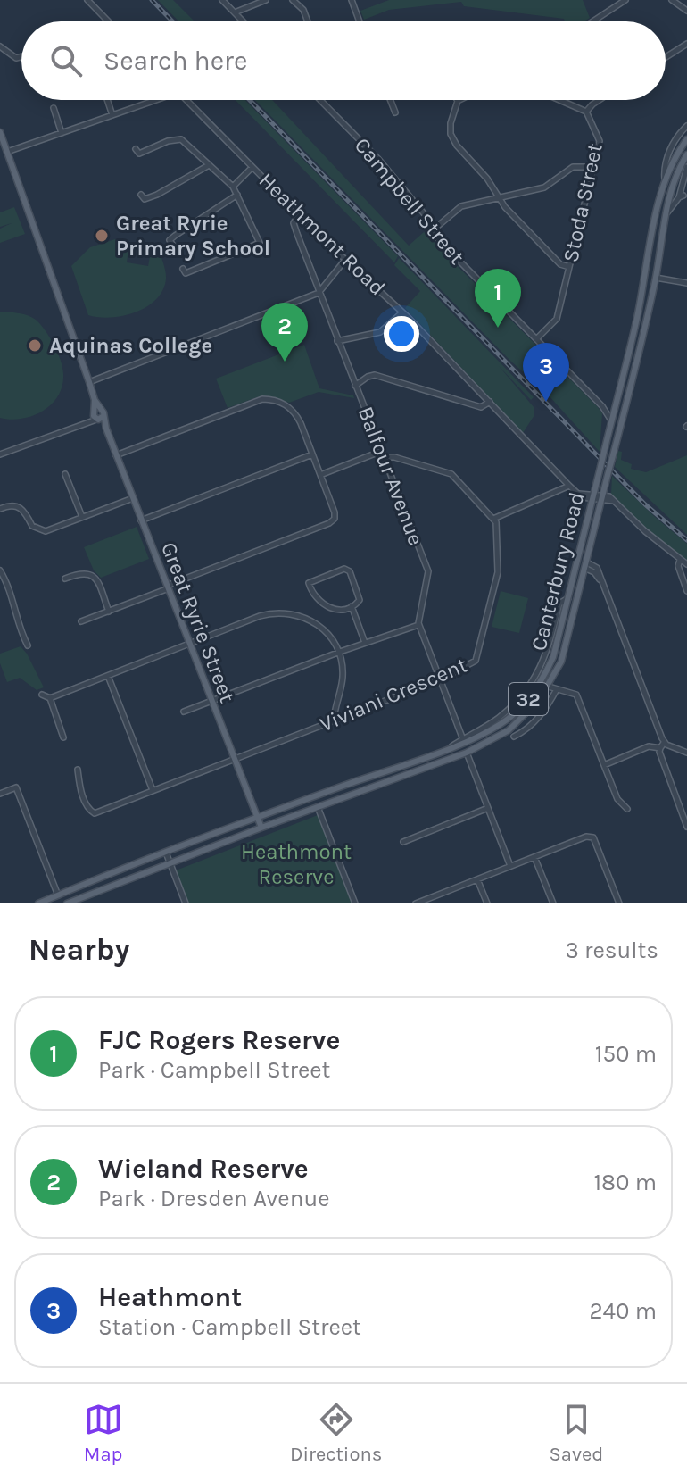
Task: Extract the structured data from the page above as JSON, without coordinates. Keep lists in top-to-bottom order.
{
  "streets": {
    "main road": ["Canterbury Road", "Great Ryrie Street", "32"],
    "street": [
      "Campbell Street",
      "Stoda Street",
      "Heathmont Road",
      "Balfour Avenue",
      "Viviani Crescent"
    ]
  },
  "crossings": [
    ["Campbell Street", "Stoda Street"],
    ["Campbell Street", "Canterbury Road"],
    ["Heathmont Road", "Balfour Avenue"],
    ["Heathmont Road", "Canterbury Road"],
    ["Canterbury Road", "Great Ryrie Street"],
    ["Great Ryrie Street", "Viviani Crescent"]
  ],
  "parks": ["Heathmont Reserve"],
  "places": ["Great Ryrie Primary School", "Aquinas College"],
  "page": {
    "search": "Search here",
    "pins": ["1", "2", "3"],
    "heading": ["Nearby", "3 results"],
    "list": [
      {
        "mark": "1",
        "name": "FJC Rogers Reserve",
        "note": "Park · Campbell Street",
        "value": "150 m"
      },
      {
        "mark": "2",
        "name": "Wieland Reserve",
        "note": "Park · Dresden Avenue",
        "value": "180 m"
      },
      {
        "mark": "3",
        "name": "Heathmont",
        "note": "Station · Campbell Street",
        "value": "240 m"
      }
    ],
    "nav": ["Map", "Directions", "Saved"]
  }
}
